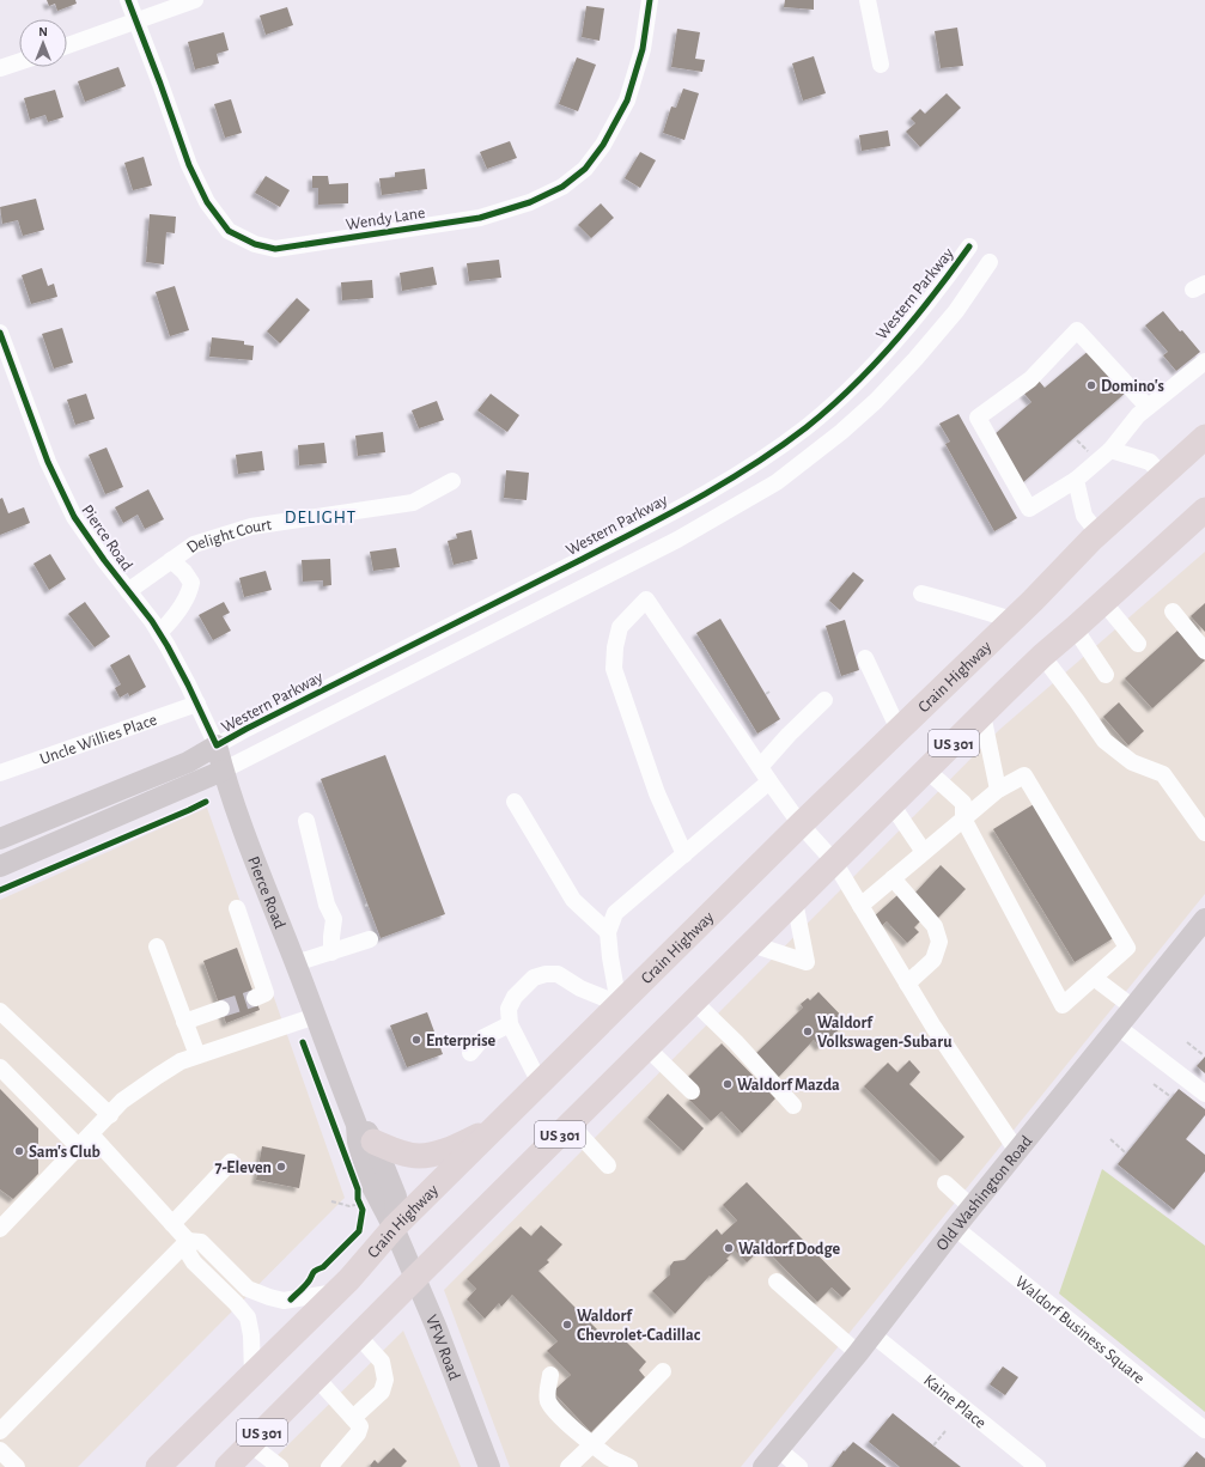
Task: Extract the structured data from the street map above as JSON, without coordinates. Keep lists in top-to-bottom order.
{
  "streets": {
    "highway": ["Crain Highway", "US 301"],
    "main road": [
      "Western Parkway",
      "Pierce Road",
      "Old Washington Road",
      "VFW Road"
    ],
    "street": [
      "Wendy Lane",
      "Delight Court",
      "Uncle Willies Place",
      "Waldorf Business Square",
      "Kaine Place"
    ]
  },
  "crossings": [
    ["Western Parkway", "Pierce Road"],
    ["Pierce Road", "Delight Court"],
    ["Pierce Road", "Crain Highway"],
    ["Pierce Road", "Uncle Willies Place"],
    ["Pierce Road", "VFW Road"],
    ["Crain Highway", "VFW Road"],
    ["US 301", "VFW Road"],
    ["Old Washington Road", "Waldorf Business Square"],
    ["Old Washington Road", "Kaine Place"]
  ],
  "districts": ["DELIGHT"],
  "places": [
    "Domino's",
    "Waldorf Volkswagen-Subaru",
    "Enterprise",
    "Waldorf Mazda",
    "Sam's Club",
    "7-Eleven",
    "Waldorf Dodge",
    "Waldorf Chevrolet-Cadillac"
  ],
  "north": "top"
}
